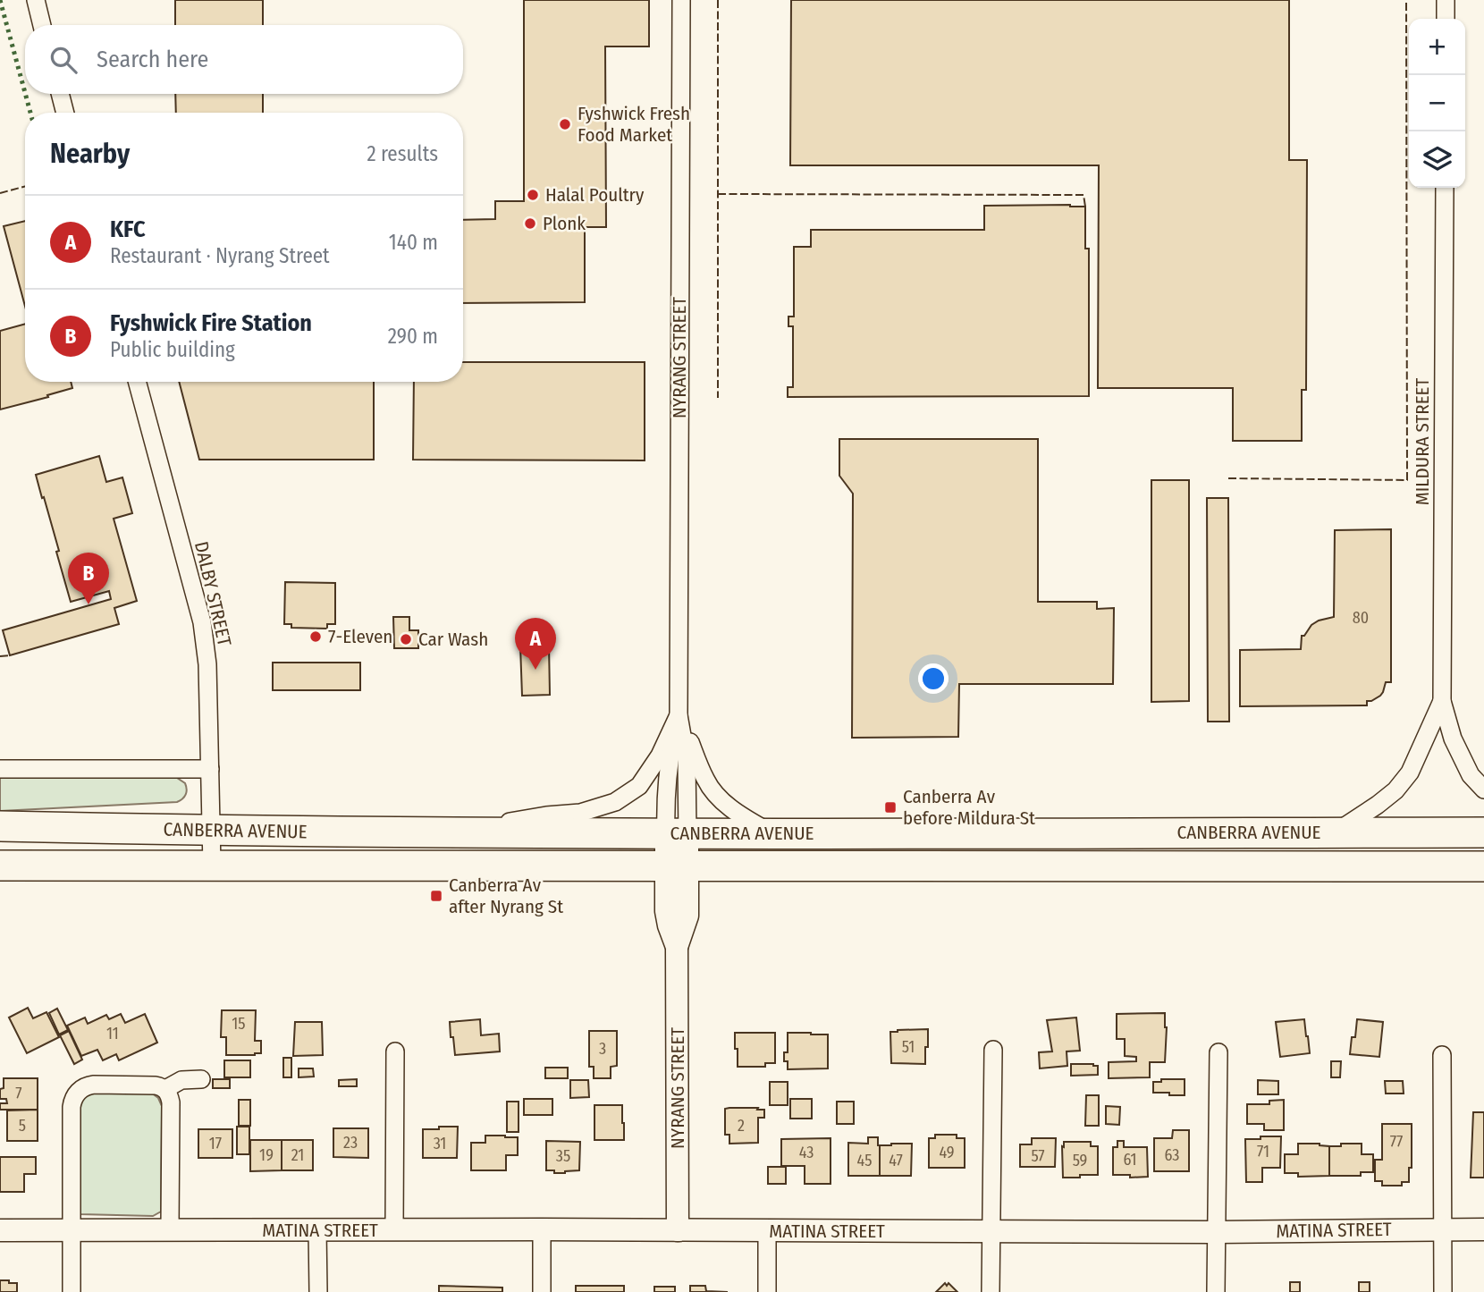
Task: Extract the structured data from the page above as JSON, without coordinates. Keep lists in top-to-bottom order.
{
  "streets": {
    "highway": ["CANBERRA AVENUE"],
    "street": [
      "NYRANG STREET",
      "MILDURA STREET",
      "DALBY STREET",
      "MATINA STREET"
    ]
  },
  "crossings": [
    ["NYRANG STREET", "CANBERRA AVENUE"],
    ["NYRANG STREET", "MATINA STREET"],
    ["MILDURA STREET", "CANBERRA AVENUE"],
    ["DALBY STREET", "CANBERRA AVENUE"]
  ],
  "places": {
    "other": [
      "Fyshwick Fresh Food Market",
      "Halal Poultry",
      "Plonk",
      "7-Eleven",
      "Car Wash"
    ],
    "transit": ["Canberra Av before Mildura St", "Canberra Av after Nyrang St"]
  },
  "house_numbers": [
    "80",
    "15",
    "11",
    "51",
    "3",
    "7",
    "5",
    "2",
    "77",
    "23",
    "17",
    "31",
    "71",
    "43",
    "49",
    "19",
    "21",
    "63",
    "35",
    "57",
    "61",
    "45",
    "47",
    "59"
  ],
  "page": {
    "map_buttons": ["+", "−"],
    "search": "Search here",
    "heading": ["Nearby", "2 results"],
    "list": [
      {
        "mark": "A",
        "name": "KFC",
        "note": "Restaurant · Nyrang Street",
        "value": "140 m"
      },
      {
        "mark": "B",
        "name": "Fyshwick Fire Station",
        "note": "Public building",
        "value": "290 m"
      }
    ],
    "pins": ["B", "A"]
  }
}
